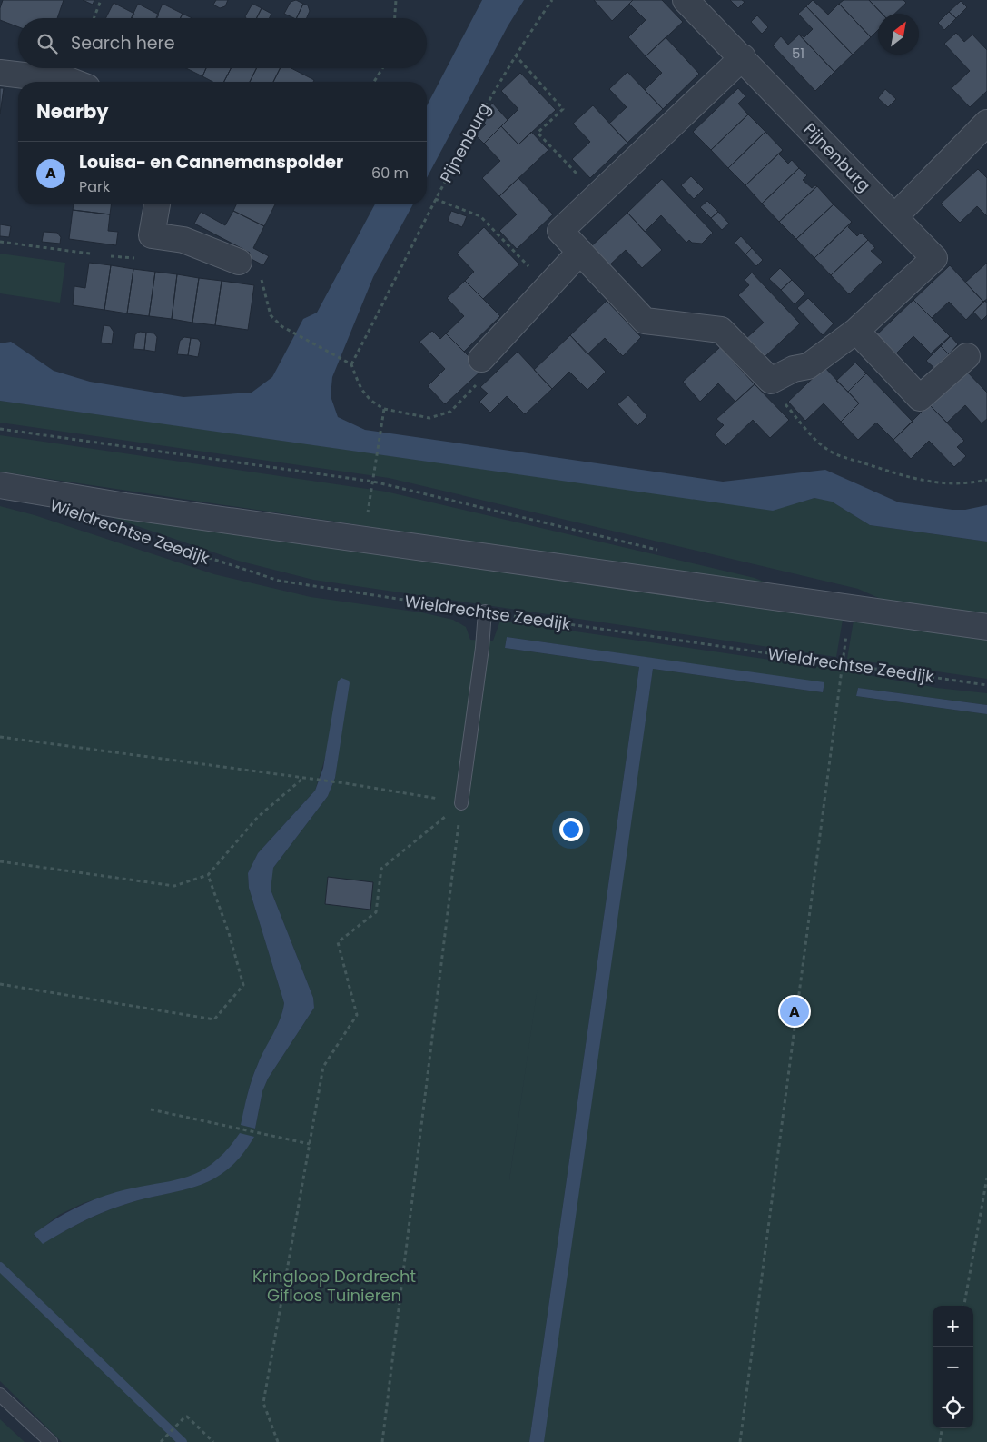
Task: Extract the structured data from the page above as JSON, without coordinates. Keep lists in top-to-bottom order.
{
  "streets": {
    "street": ["Pijnenburg", "Wieldrechtse Zeedijk"]
  },
  "parks": ["Kringloop Dordrecht Gifloos Tuinieren"],
  "house_numbers": ["51"],
  "north": "top right",
  "page": {
    "search": "Search here",
    "heading": "Nearby",
    "list": [
      {
        "mark": "A",
        "name": "Louisa- en Cannemanspolder",
        "note": "Park",
        "value": "60 m"
      }
    ],
    "pins": "A",
    "map_buttons": ["+", "−"]
  }
}
